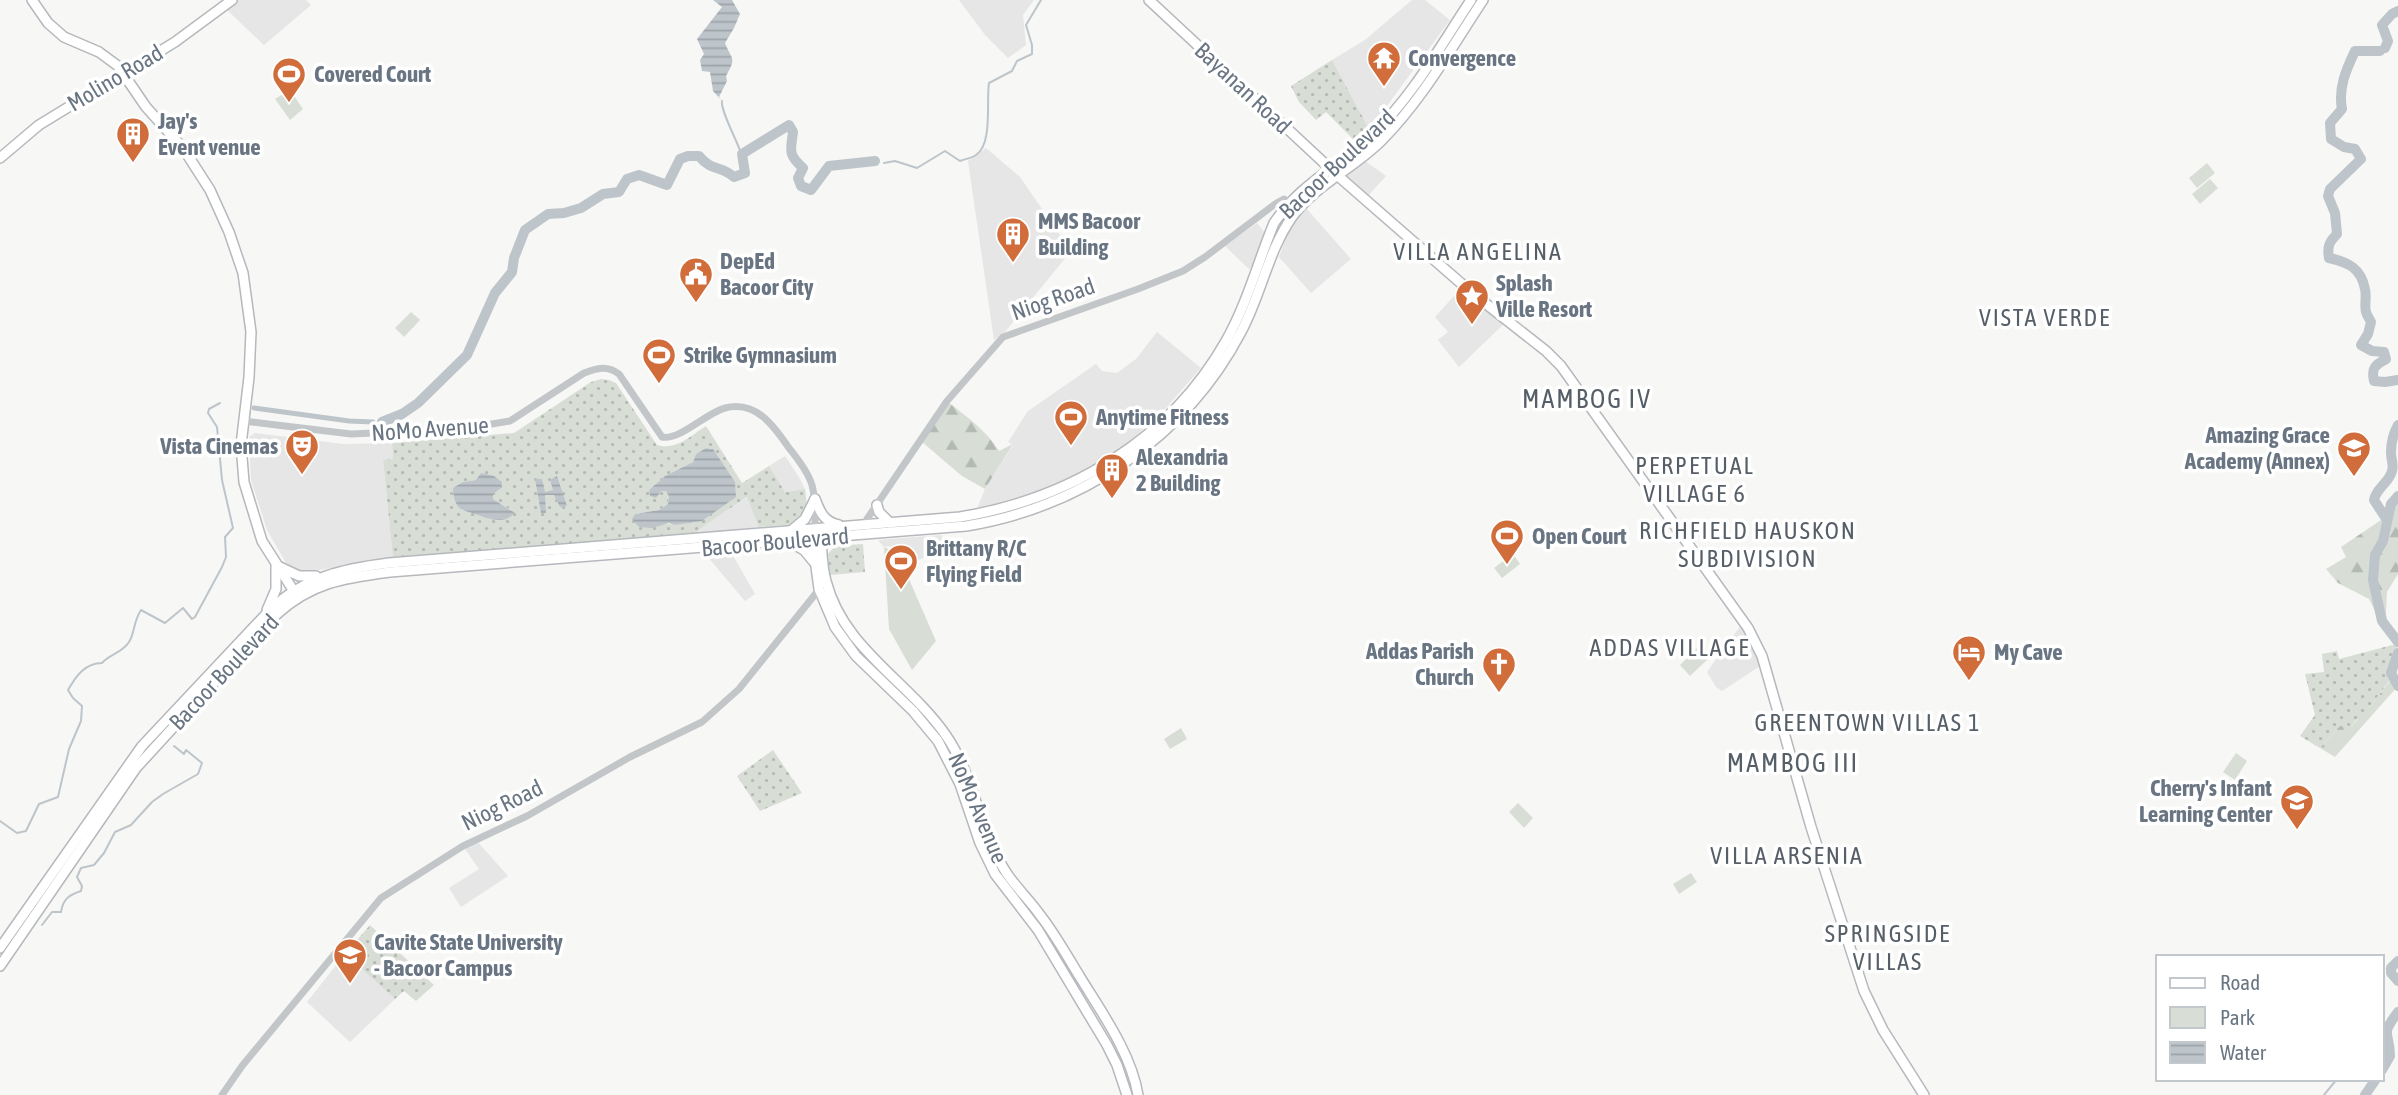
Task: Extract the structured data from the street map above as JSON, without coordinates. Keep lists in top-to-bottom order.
{
  "streets": {
    "main road": [
      "Molino Road",
      "Bayanan Road",
      "Bacoor Boulevard",
      "NoMo Avenue"
    ],
    "street": ["Niog Road"]
  },
  "crossings": [
    ["Bayanan Road", "Bacoor Boulevard"],
    ["Bacoor Boulevard", "Niog Road"],
    ["Bacoor Boulevard", "NoMo Avenue"],
    ["Niog Road", "NoMo Avenue"]
  ],
  "districts": [
    "VILLA ANGELINA",
    "VISTA VERDE",
    "MAMBOG IV",
    "PERPETUAL VILLAGE 6",
    "RICHFIELD HAUSKON SUBDIVISION",
    "ADDAS VILLAGE",
    "GREENTOWN VILLAS 1",
    "MAMBOG III",
    "VILLA ARSENIA",
    "SPRINGSIDE VILLAS"
  ],
  "places": {
    "temple": ["Convergence"],
    "sports": [
      "Covered Court",
      "Strike Gymnasium",
      "Anytime Fitness",
      "Open Court",
      "Brittany R/C Flying Field"
    ],
    "building": ["Jay's Event venue", "MMS Bacoor Building", "Alexandria 2 Building"],
    "public building": ["DepEd Bacoor City"],
    "place": ["Splash Ville Resort"],
    "theatre": ["Vista Cinemas"],
    "school or university": ["Amazing Grace Academy (Annex)", "Cherry's Infant Learning Center", "Cavite State University - Bacoor Campus"],
    "hotel": ["My Cave"],
    "church": ["Addas Parish Church"]
  },
  "legend": ["Road", "Park", "Water"]
}
